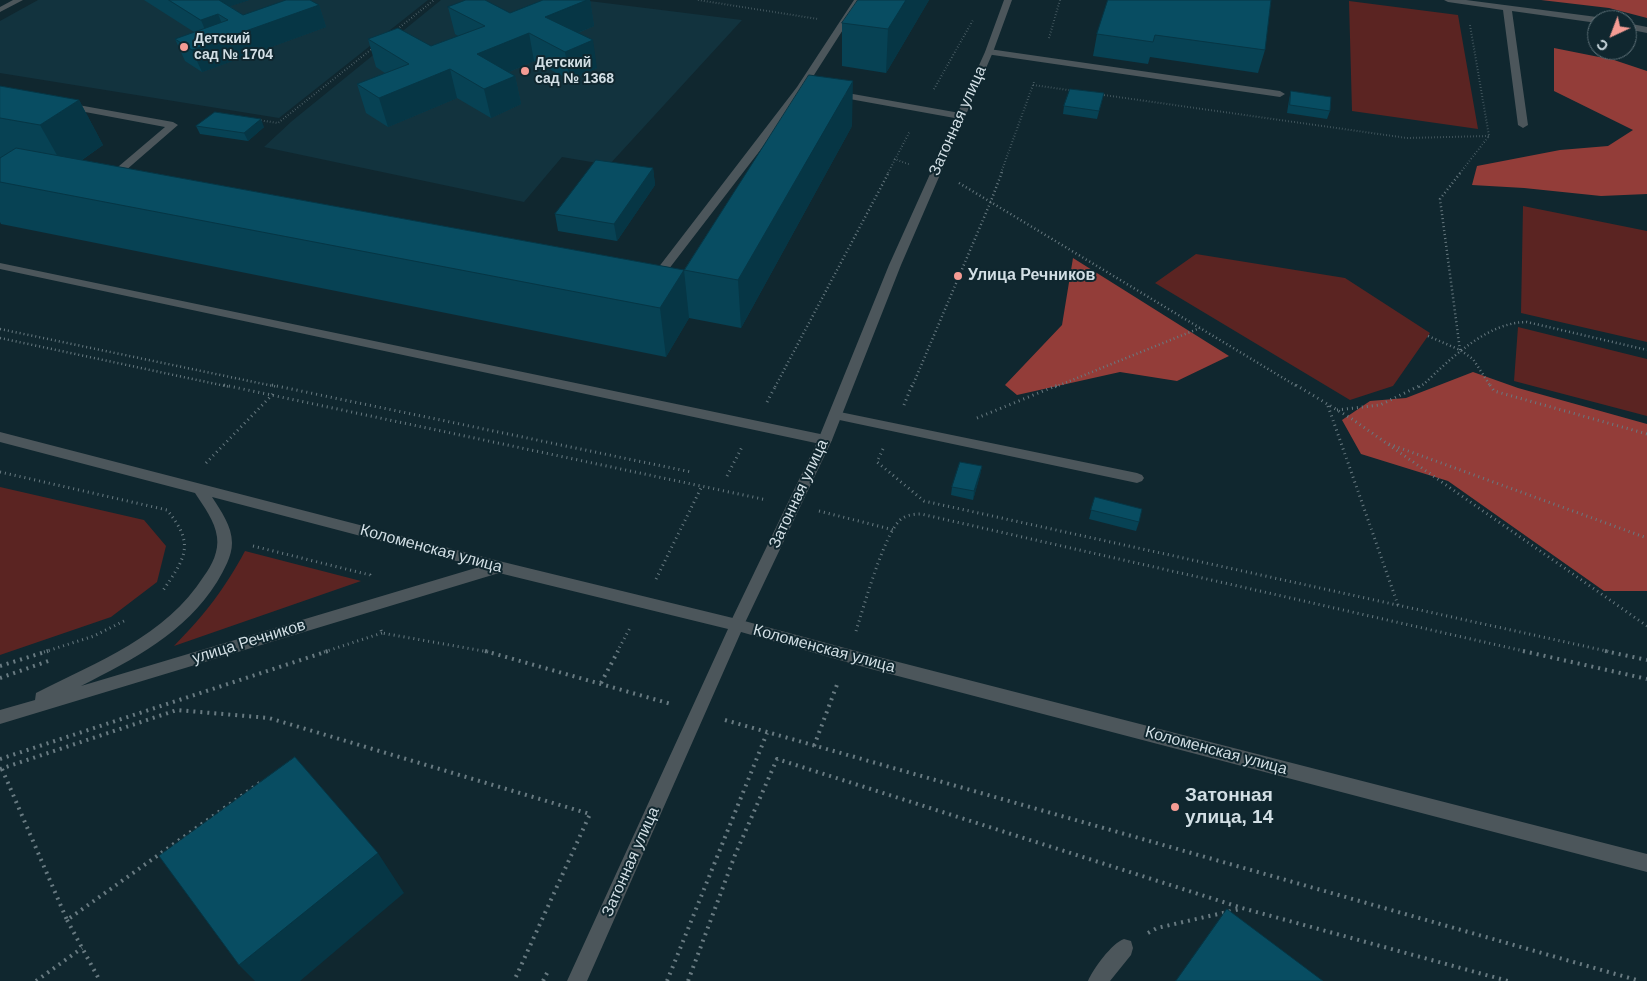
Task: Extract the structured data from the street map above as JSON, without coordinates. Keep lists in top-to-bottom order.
{
  "streets": {
    "street": ["Затонная улица", "Коломенская улица", "улица Речников"]
  },
  "crossings": [
    ["Затонная улица", "Коломенская улица"],
    ["Коломенская улица", "улица Речников"]
  ],
  "places": [
    "Детский сад № 1704",
    "Детский сад № 1368",
    "Улица Речников",
    "Затонная улица, 14"
  ],
  "north": "bottom left"
}
